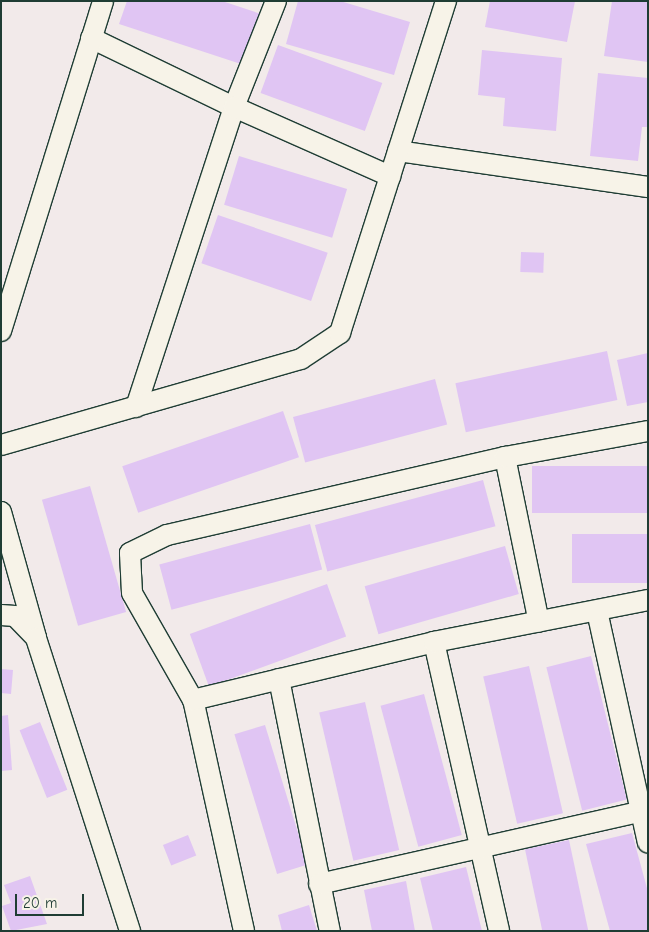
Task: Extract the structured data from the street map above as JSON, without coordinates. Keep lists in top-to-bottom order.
{
  "scale_bar": "20 m"
}
